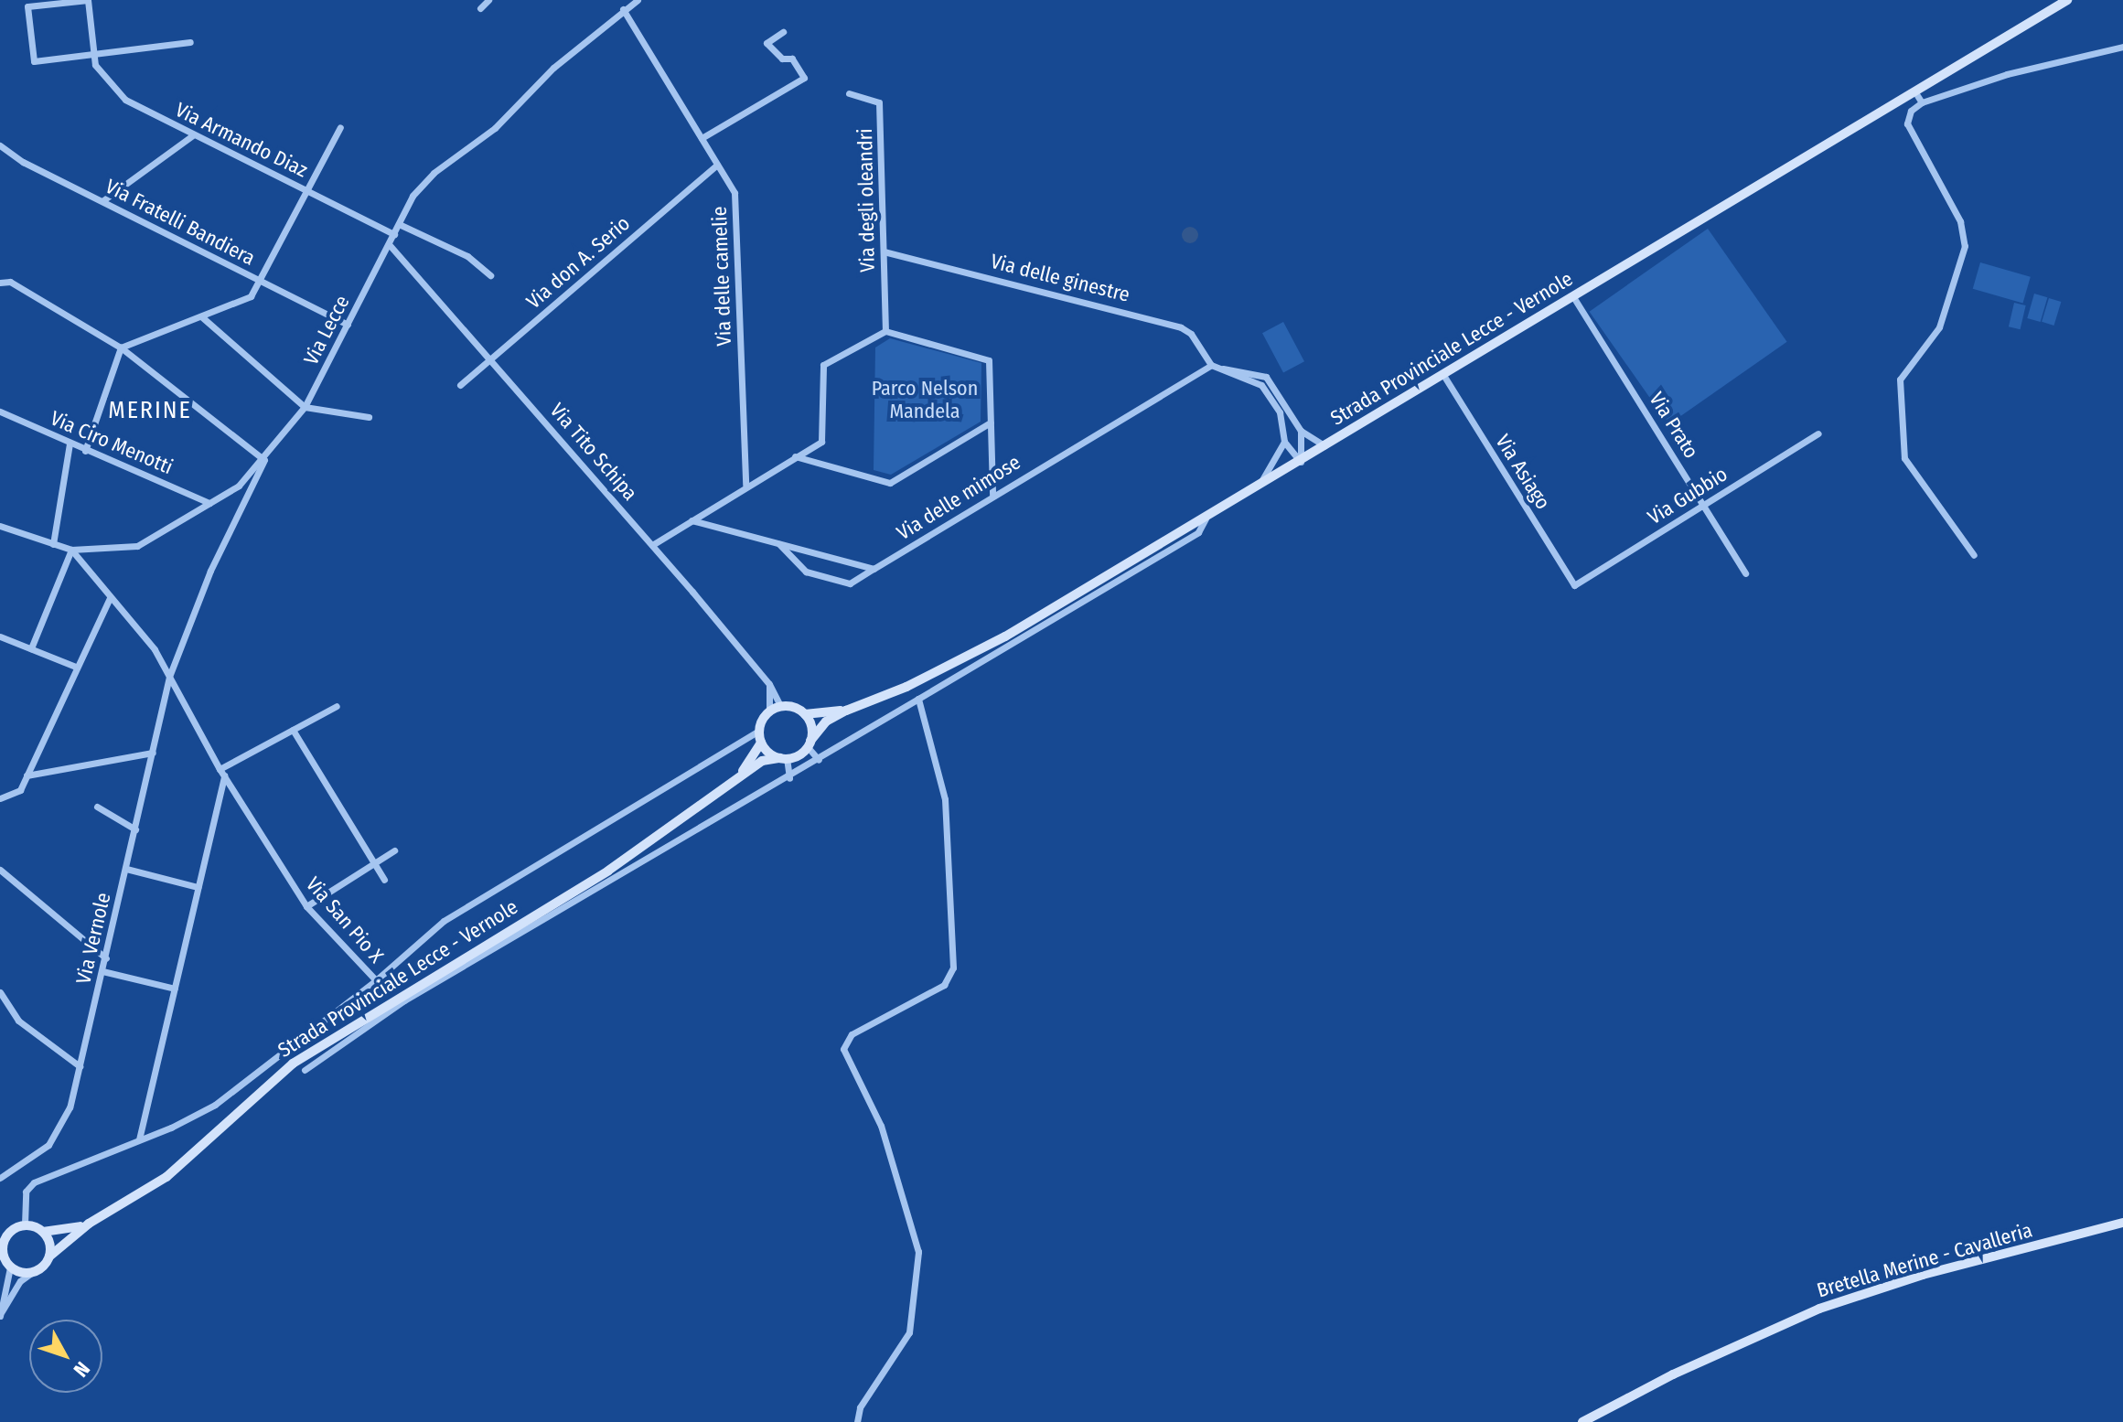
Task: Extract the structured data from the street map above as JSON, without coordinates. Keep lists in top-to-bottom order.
{
  "streets": {
    "main road": ["Strada Provinciale Lecce - Vernole", "Bretella Merine - Cavalleria"],
    "street": [
      "Via Armando Diaz",
      "Via degli oleandri",
      "Via Fratelli Bandiera",
      "Via don A. Serio",
      "Via delle camelie",
      "Via delle ginestre",
      "Via Lecce",
      "Via Prato",
      "Via Ciro Menotti",
      "Via Tito Schipa",
      "Via Asiago",
      "Via Gubbio",
      "Via delle mimose",
      "Via San Pio X",
      "Via Vernole"
    ]
  },
  "crossings": [
    ["Via Armando Diaz", "Via Lecce"],
    ["Via degli oleandri", "Via delle ginestre"],
    ["Via Fratelli Bandiera", "Via Lecce"],
    ["Via don A. Serio", "Via delle camelie"],
    ["Via don A. Serio", "Via Tito Schipa"],
    ["Via delle camelie", "Via Lecce"],
    ["Via delle ginestre", "Via delle mimose"],
    ["Via Lecce", "Via Ciro Menotti"],
    ["Via Lecce", "Via Tito Schipa"],
    ["Via Lecce", "Via Vernole"],
    ["Strada Provinciale Lecce - Vernole", "Via Prato"],
    ["Strada Provinciale Lecce - Vernole", "Via Tito Schipa"],
    ["Strada Provinciale Lecce - Vernole", "Via Asiago"],
    ["Strada Provinciale Lecce - Vernole", "Via San Pio X"],
    ["Via Prato", "Via Gubbio"],
    ["Via Asiago", "Via Gubbio"],
    ["Via San Pio X", "Via Vernole"]
  ],
  "districts": ["MERINE"],
  "parks": ["Parco Nelson Mandela"],
  "north": "bottom right"
}
